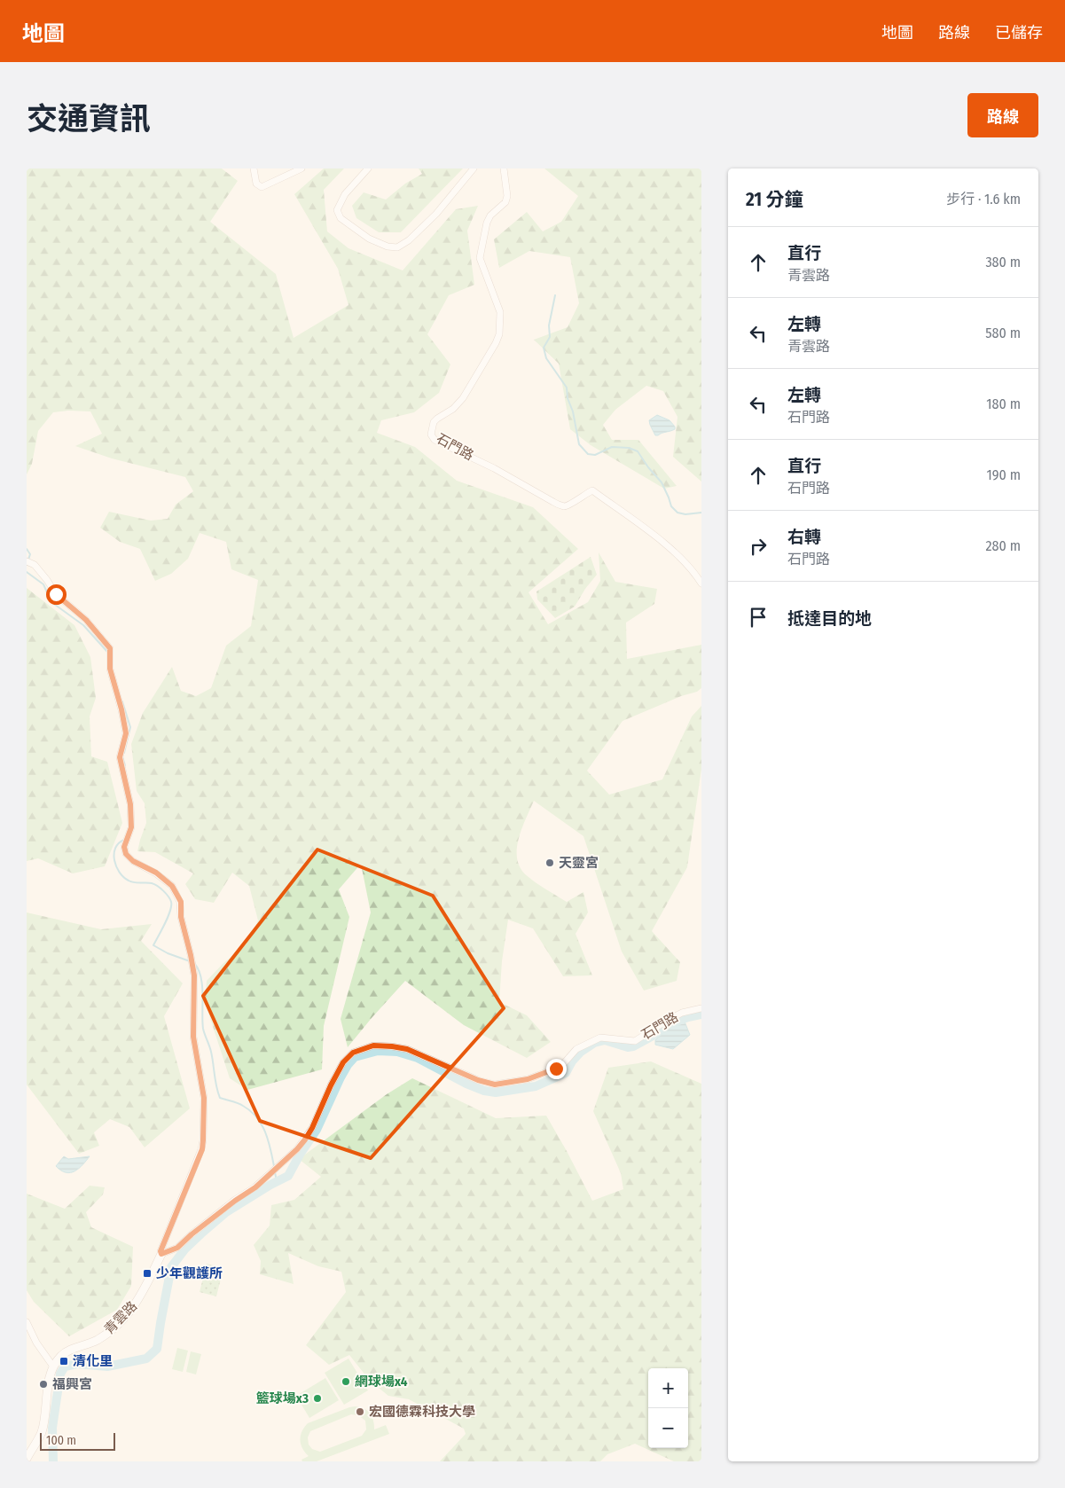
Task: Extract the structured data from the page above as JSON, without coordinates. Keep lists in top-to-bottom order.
{
  "streets": {
    "street": ["石門路", "青雲路"]
  },
  "crossings": [
    ["石門路", "青雲路"]
  ],
  "places": {
    "other": [
      "天靈宮",
      "網球場x4",
      "福興宮",
      "籃球場x3",
      "宏國德霖科技大學"
    ],
    "transit": ["少年觀護所", "清化里"]
  },
  "scale_bar": "100 m",
  "page": {
    "header": "地圖",
    "nav": ["地圖", "路線", "已儲存"],
    "title": "交通資訊",
    "buttons": "路線",
    "heading": ["21 分鐘", "步行 · 1.6 km"],
    "list": [
      ["直行", "青雲路", "380 m"],
      ["左轉", "青雲路", "580 m"],
      ["左轉", "石門路", "180 m"],
      ["直行", "石門路", "190 m"],
      ["右轉", "石門路", "280 m"],
      "抵達目的地"
    ],
    "map_buttons": ["+", "−"],
    "scale": "100 m"
  }
}
